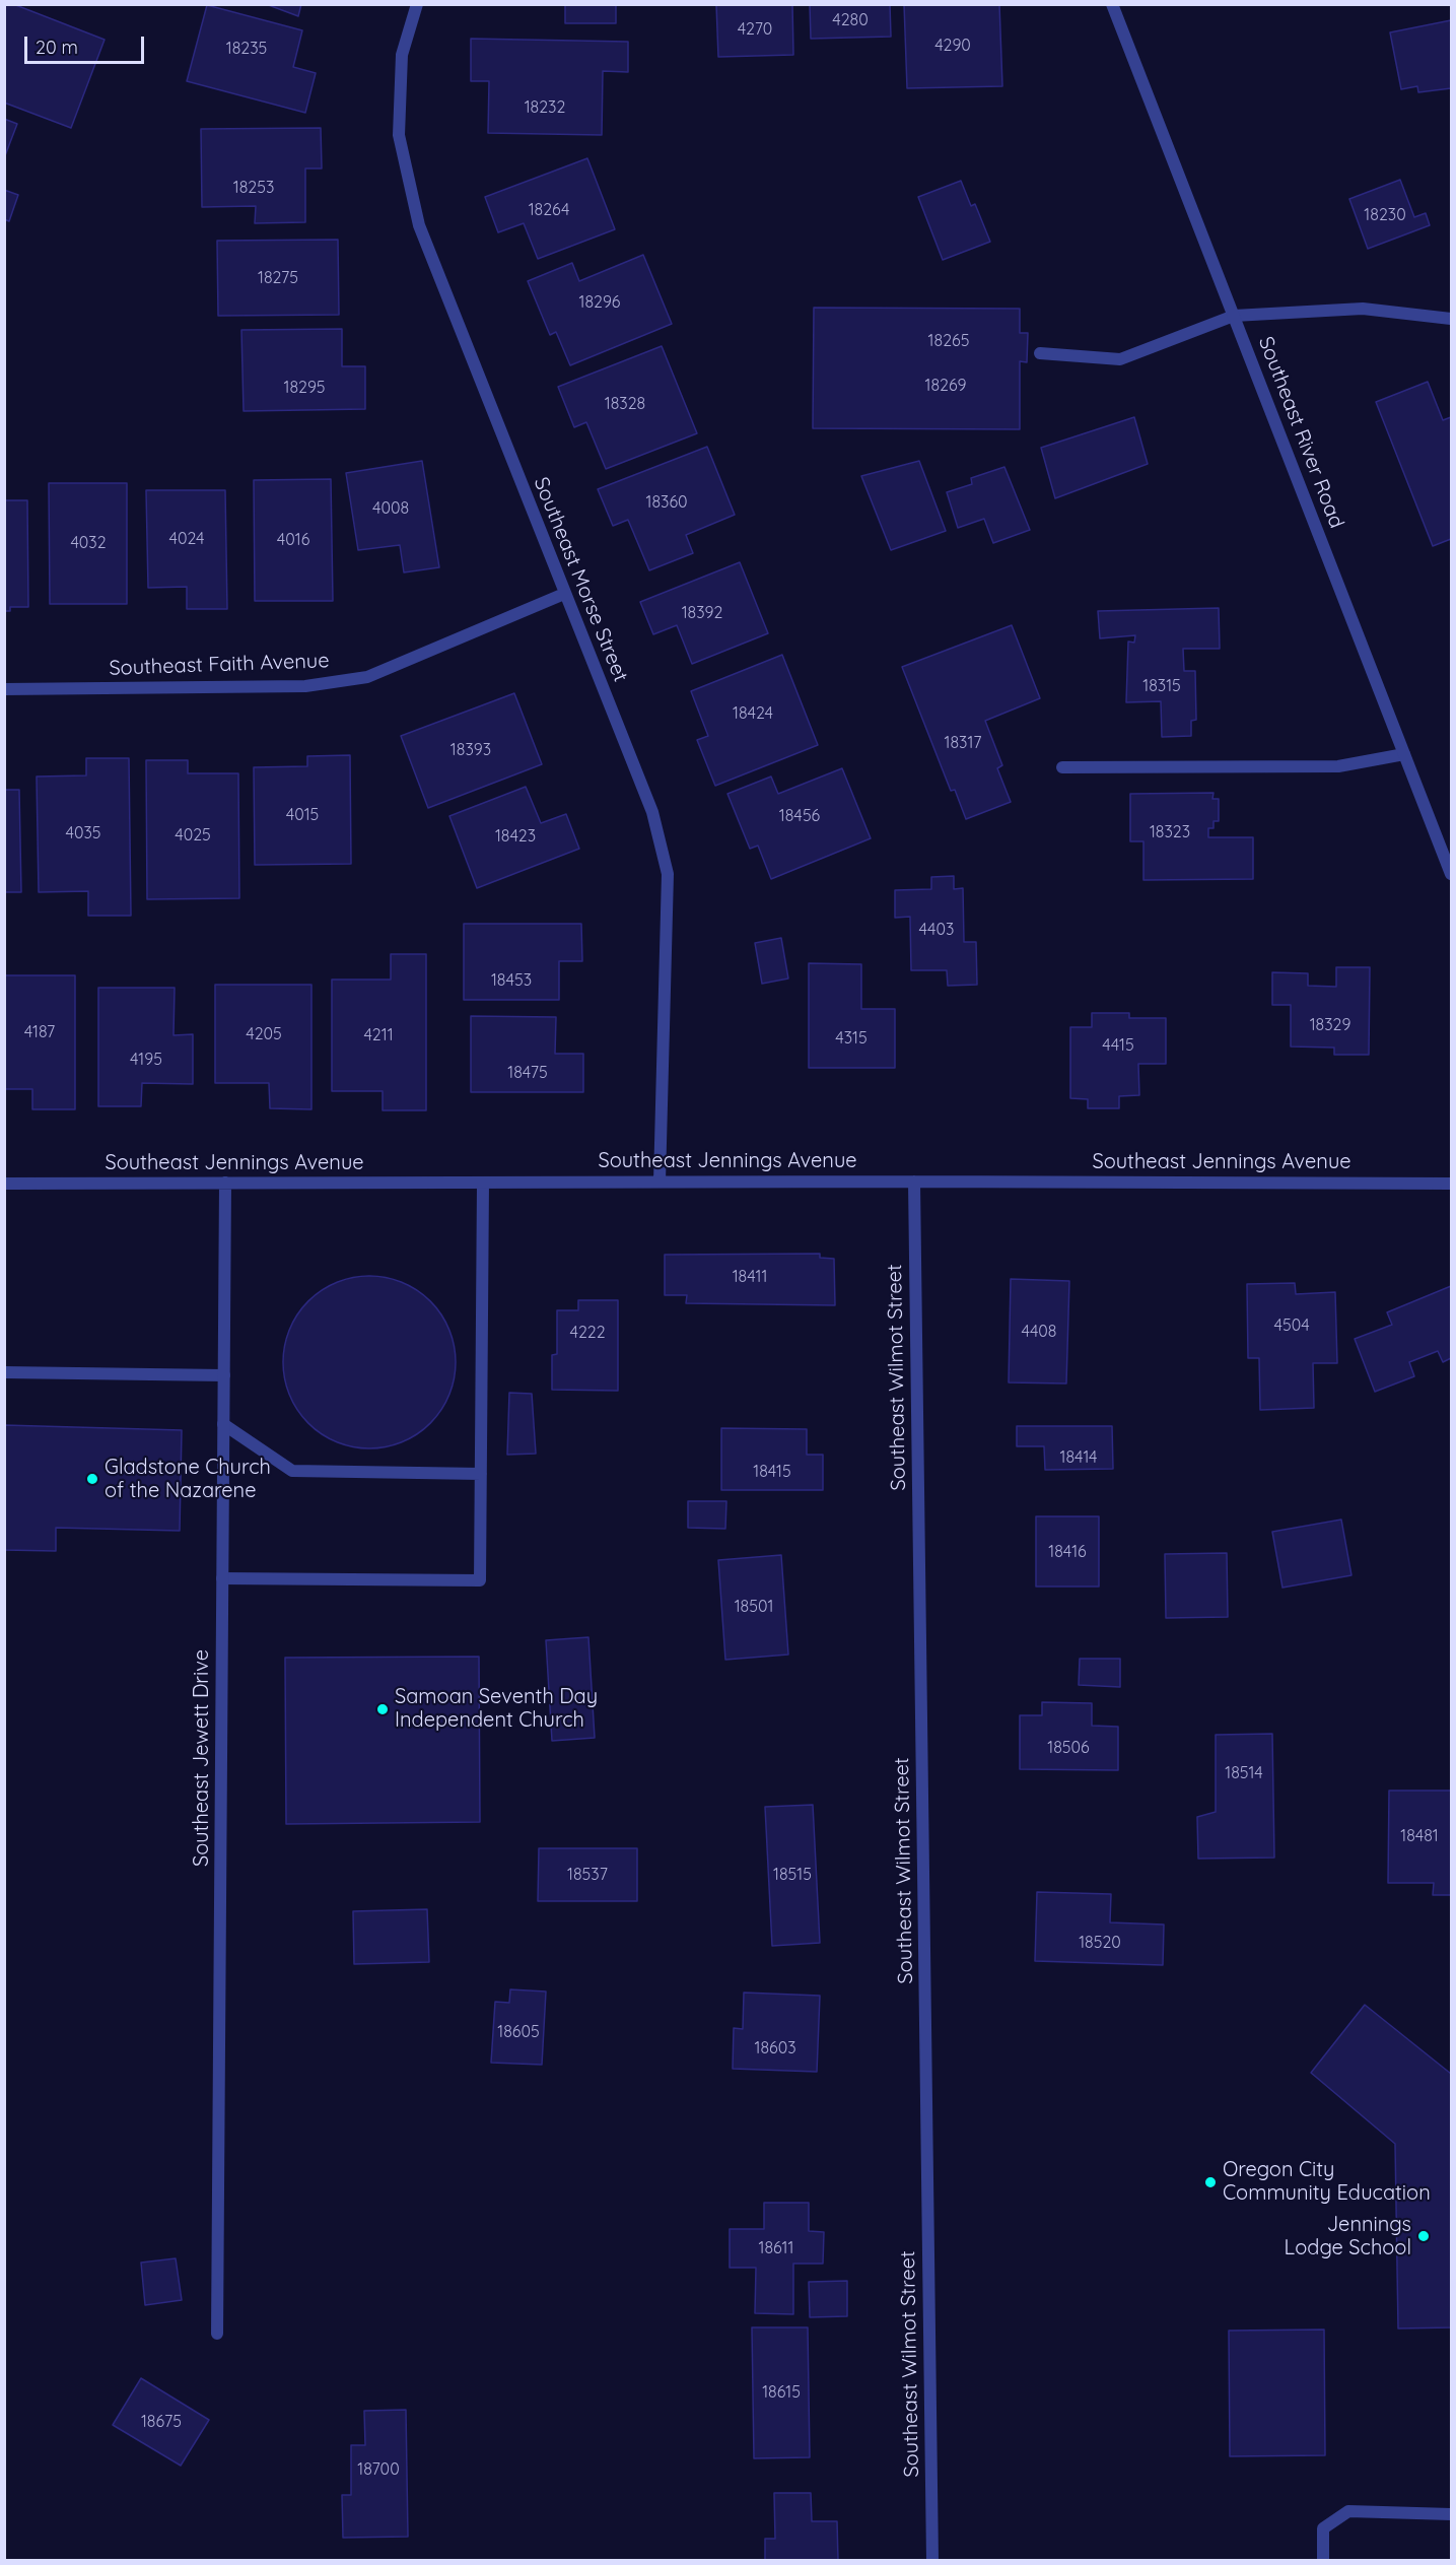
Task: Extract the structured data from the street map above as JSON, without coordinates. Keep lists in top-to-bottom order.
{
  "streets": {
    "street": [
      "Southeast River Road",
      "Southeast Morse Street",
      "Southeast Faith Avenue",
      "Southeast Jennings Avenue",
      "Southeast Wilmot Street",
      "Southeast Jewett Drive"
    ]
  },
  "crossings": [
    ["Southeast Morse Street", "Southeast Faith Avenue"],
    ["Southeast Morse Street", "Southeast Jennings Avenue"],
    ["Southeast Jennings Avenue", "Southeast Wilmot Street"],
    ["Southeast Jennings Avenue", "Southeast Jewett Drive"]
  ],
  "places": [
    "Gladstone Church of the Nazarene",
    "Samoan Seventh Day Independent Church",
    "Oregon City Community Education",
    "Jennings Lodge School"
  ],
  "house_numbers": [
    "4280",
    "4270",
    "4290",
    "18235",
    "18232",
    "18253",
    "18264",
    "18230",
    "18275",
    "18296",
    "18265",
    "18269",
    "18295",
    "18328",
    "18360",
    "4008",
    "4024",
    "4016",
    "4032",
    "18392",
    "18315",
    "18424",
    "18317",
    "18393",
    "4015",
    "18456",
    "18323",
    "4035",
    "4025",
    "18423",
    "4403",
    "18453",
    "18329",
    "4187",
    "4205",
    "4211",
    "4315",
    "4415",
    "4195",
    "18475",
    "18411",
    "4504",
    "4408",
    "4222",
    "18414",
    "18415",
    "18416",
    "18501",
    "18506",
    "18514",
    "18481",
    "18537",
    "18515",
    "18520",
    "18605",
    "18603",
    "18611",
    "18615",
    "18675",
    "18700"
  ],
  "scale_bar": "20 m"
}
